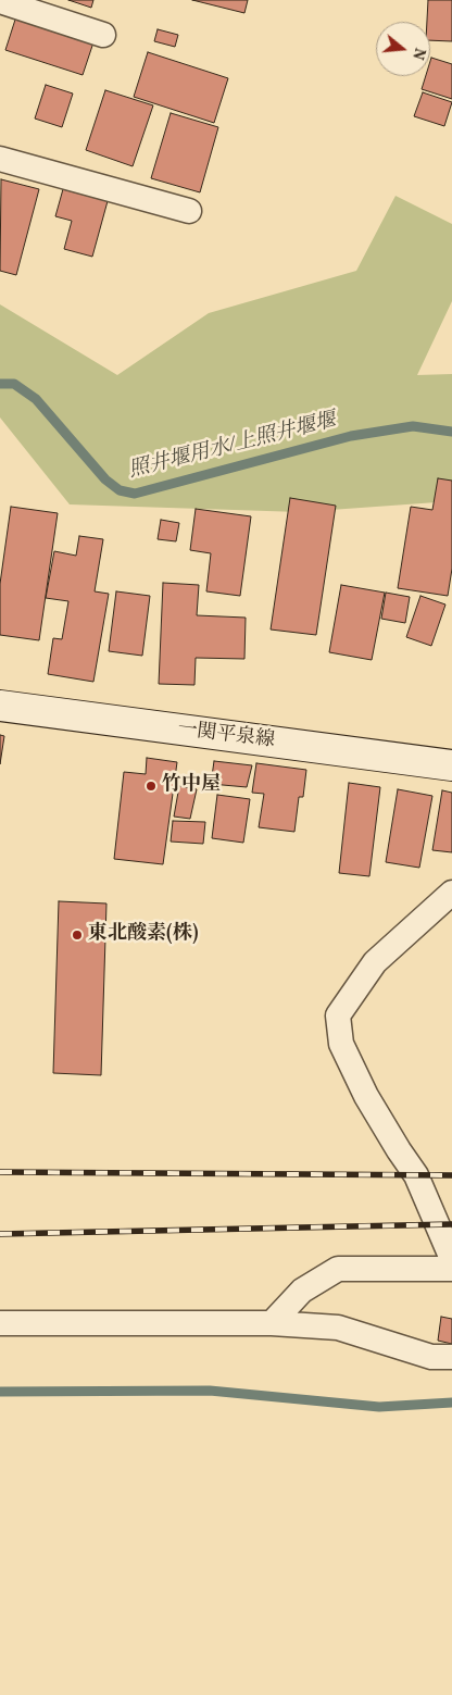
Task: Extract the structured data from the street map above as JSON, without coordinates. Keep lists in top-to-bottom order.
{
  "streets": {
    "main road": ["一関平泉線"]
  },
  "water": ["照井堰用水/上照井堰堰"],
  "places": ["竹中屋", "東北酸素(株)"],
  "north": "right"
}
